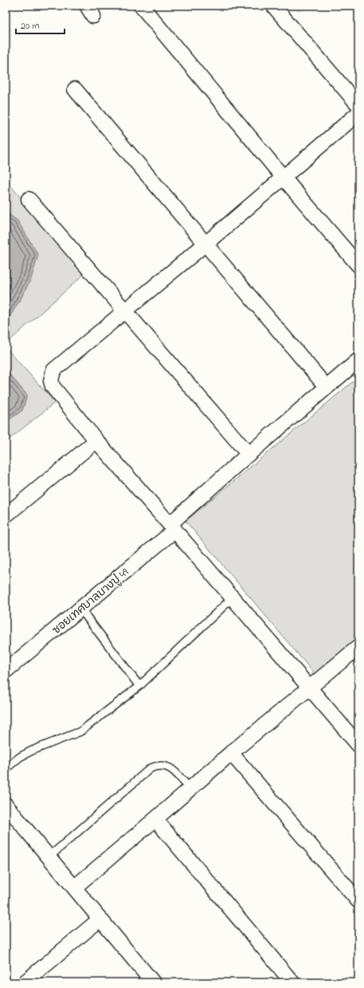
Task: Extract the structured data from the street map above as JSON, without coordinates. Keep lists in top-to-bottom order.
{
  "streets": {
    "street": ["ซอยเทศบาลบางปู 49"]
  },
  "scale_bar": "20 m"
}
